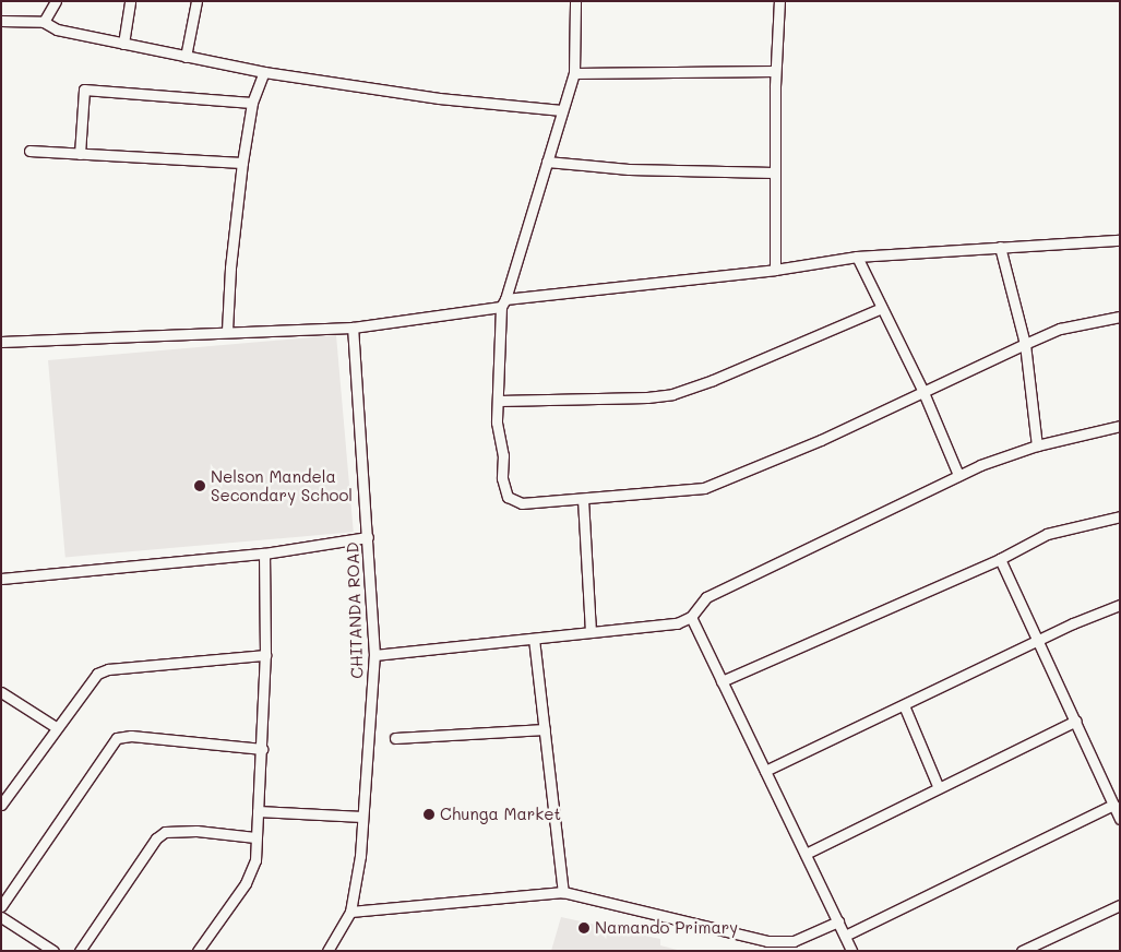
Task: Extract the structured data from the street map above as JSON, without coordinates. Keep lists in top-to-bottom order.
{
  "streets": {
    "street": ["CHITANDA ROAD"]
  },
  "places": ["Nelson Mandela Secondary School", "Chunga Market", "Namando Primary"]
}
